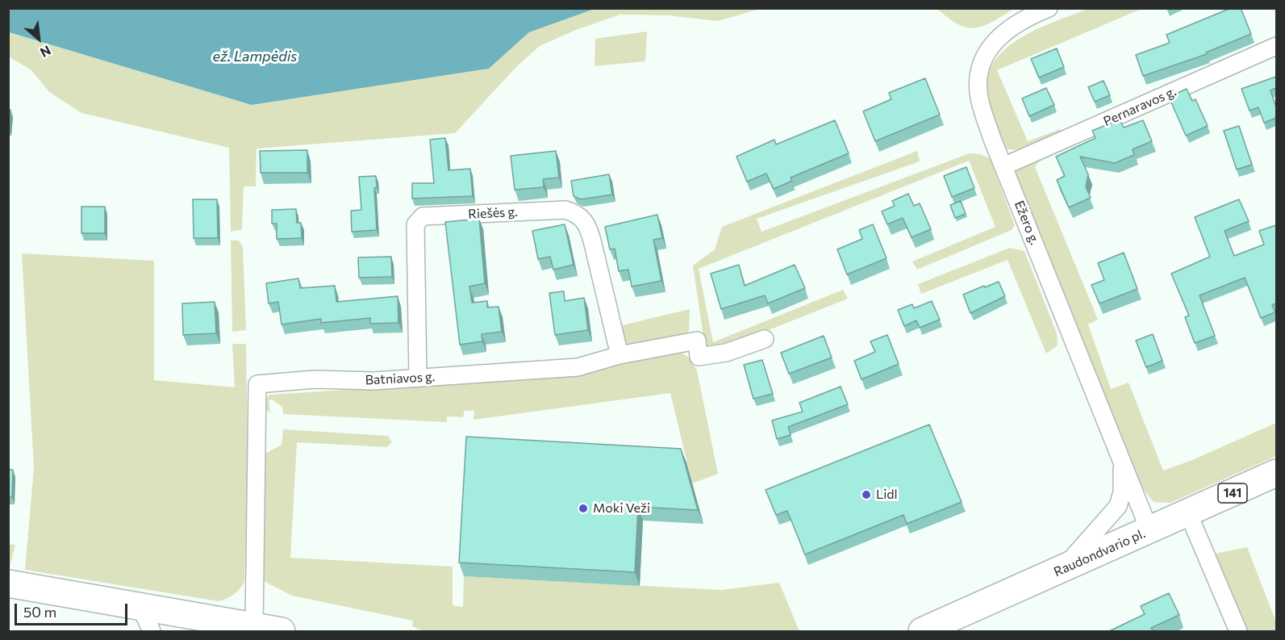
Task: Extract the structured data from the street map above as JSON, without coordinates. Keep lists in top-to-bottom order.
{
  "streets": {
    "main road": ["141", "Raudondvario pl."],
    "street": [
      "Pernaravos g.",
      "Riešės g.",
      "Ežero g.",
      "Batniavos g."
    ]
  },
  "crossings": [
    ["Pernaravos g.", "Ežero g."],
    ["Riešės g.", "Batniavos g."],
    ["Ežero g.", "Raudondvario pl."]
  ],
  "water": ["ež. Lampėdis"],
  "places": ["Lidl", "Moki Veži"],
  "scale_bar": "50 m",
  "north": "bottom right"
}
